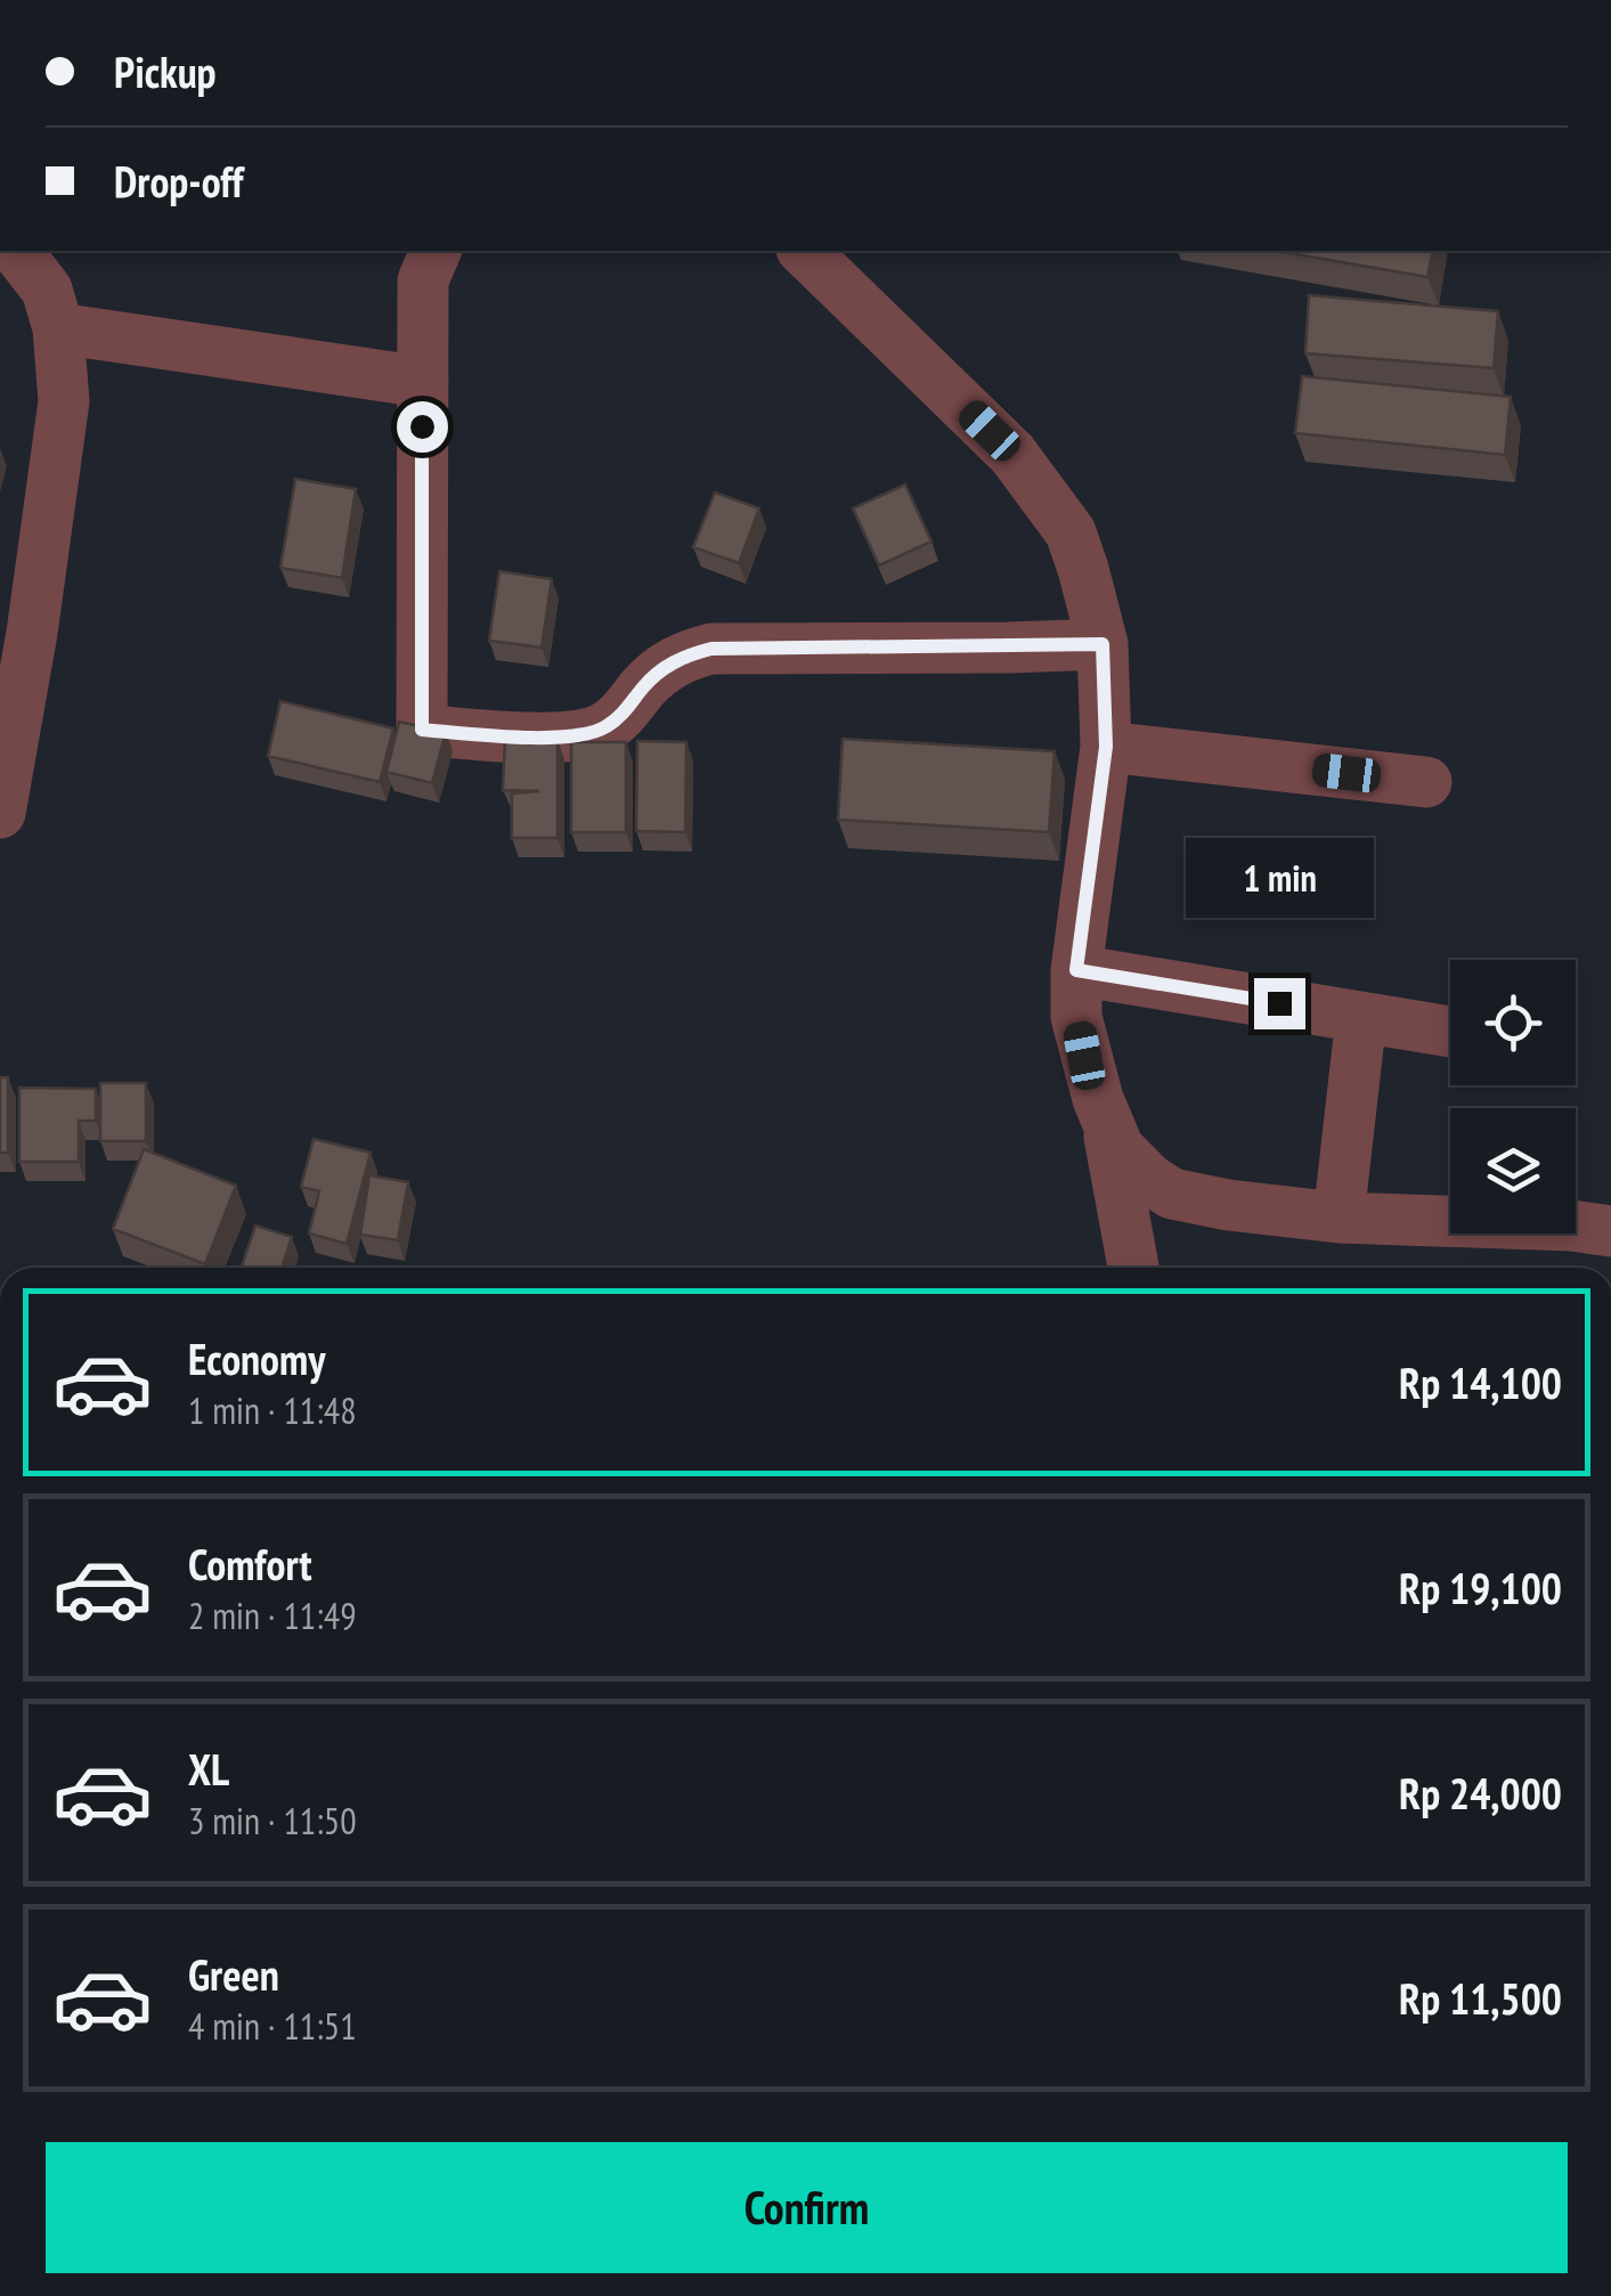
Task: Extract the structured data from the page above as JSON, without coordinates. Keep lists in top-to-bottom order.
{
  "page": {
    "banner": ["Pickup", "Drop-off"],
    "bubble": "1 min",
    "list": [
      {
        "name": "Economy",
        "note": "1 min · 11:48",
        "value": "Rp 14,100"
      },
      {
        "name": "Comfort",
        "note": "2 min · 11:49",
        "value": "Rp 19,100"
      },
      {
        "name": "XL",
        "note": "3 min · 11:50",
        "value": "Rp 24,000"
      },
      {
        "name": "Green",
        "note": "4 min · 11:51",
        "value": "Rp 11,500"
      }
    ],
    "buttons": "Confirm"
  }
}
